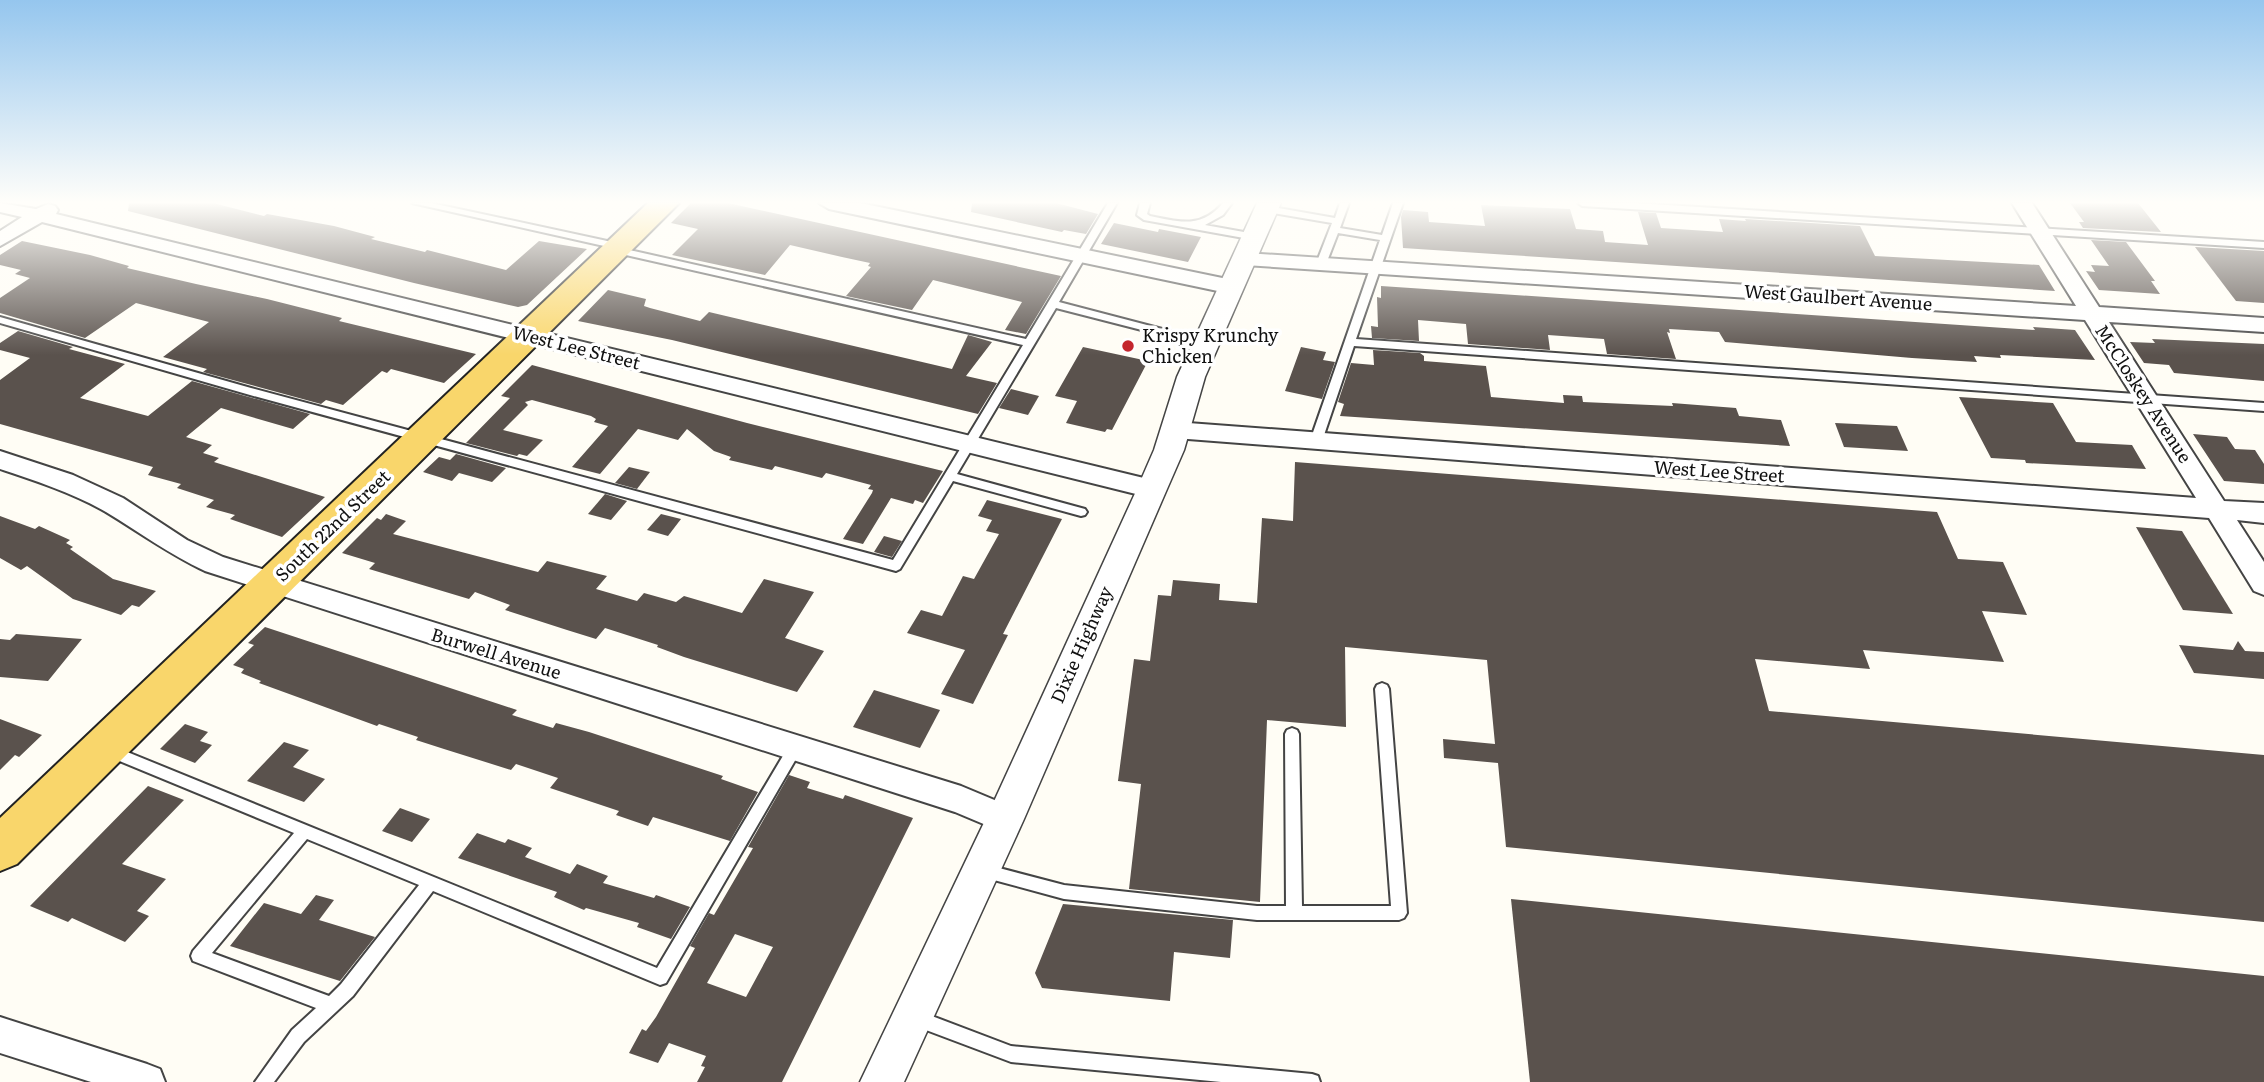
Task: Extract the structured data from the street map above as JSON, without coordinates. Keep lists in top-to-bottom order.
{
  "streets": {
    "main road": ["South 22nd Street"],
    "street": [
      "West Gaulbert Avenue",
      "West Lee Street",
      "McCloskey Avenue",
      "Dixie Highway",
      "Burwell Avenue"
    ]
  },
  "crossings": [
    ["West Gaulbert Avenue", "McCloskey Avenue"],
    ["West Lee Street", "McCloskey Avenue"],
    ["West Lee Street", "South 22nd Street"],
    ["West Lee Street", "Dixie Highway"],
    ["South 22nd Street", "Burwell Avenue"],
    ["Dixie Highway", "Burwell Avenue"]
  ],
  "places": ["Krispy Krunchy Chicken"]
}
